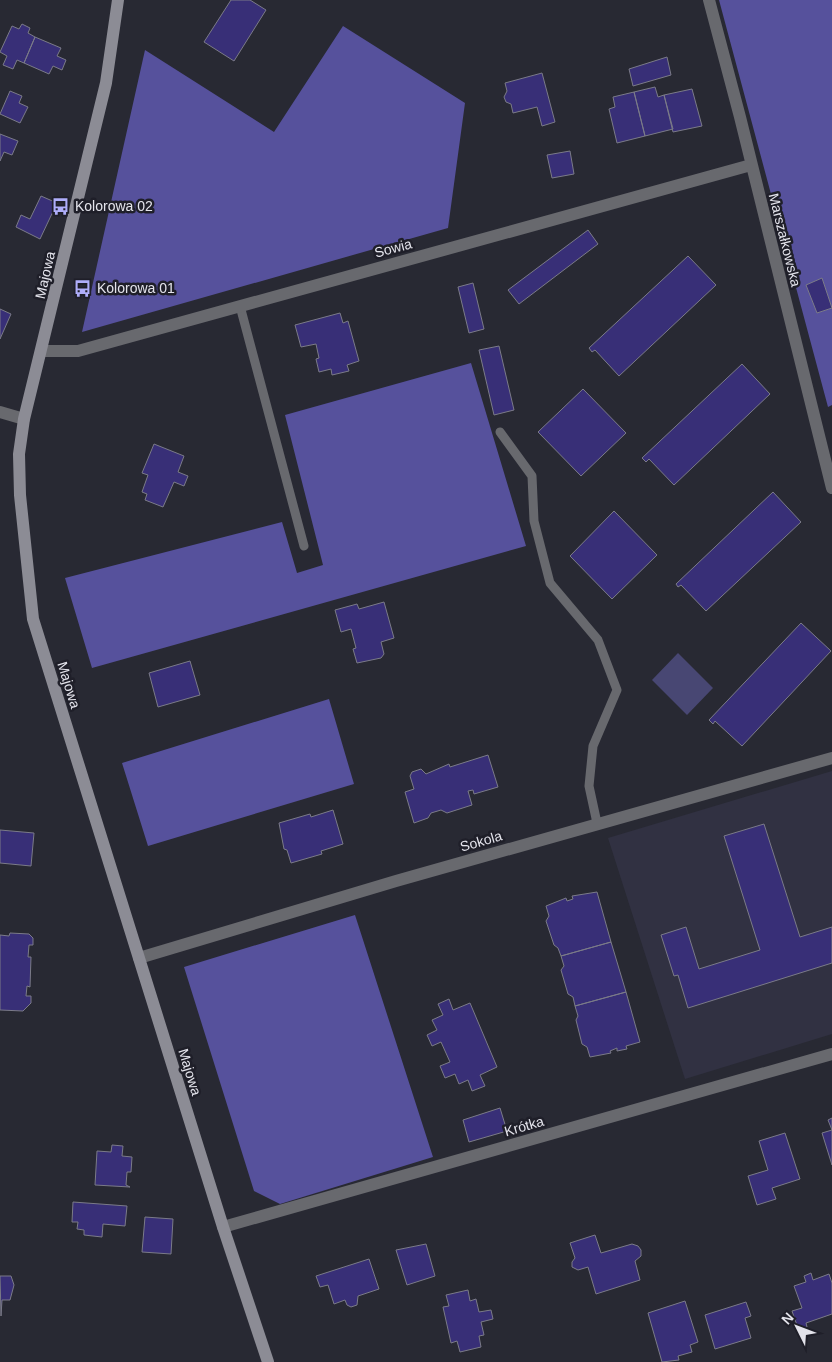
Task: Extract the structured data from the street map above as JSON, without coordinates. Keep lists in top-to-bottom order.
{
  "streets": {
    "street": [
      "Marszałkowska",
      "Sowia",
      "Majowa",
      "Sokola",
      "Krótka"
    ]
  },
  "crossings": [
    ["Marszałkowska", "Sowia"],
    ["Sowia", "Majowa"],
    ["Majowa", "Sokola"],
    ["Majowa", "Krótka"]
  ],
  "places": {
    "bus stop": ["Kolorowa 02", "Kolorowa 01"]
  },
  "north": "top left"
}
